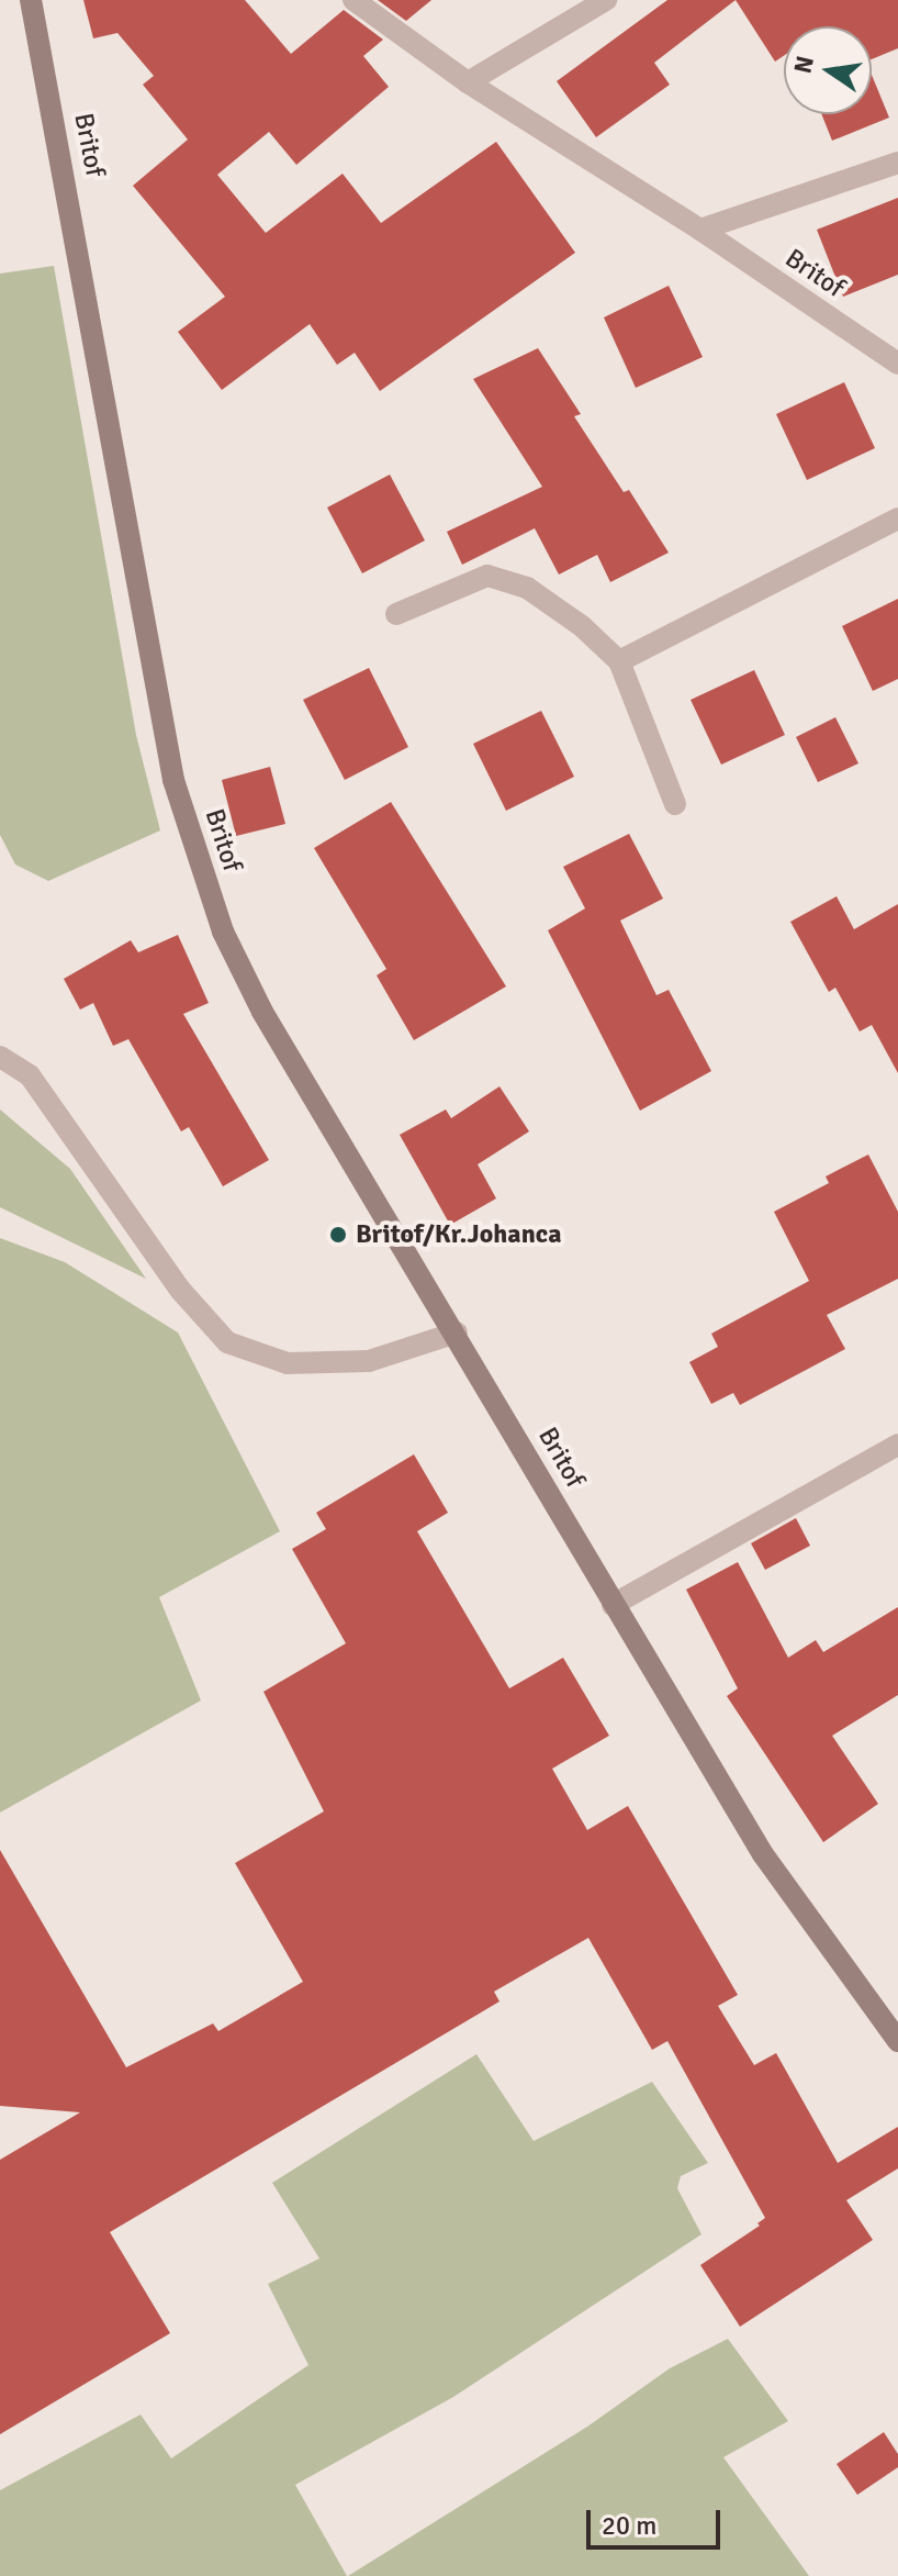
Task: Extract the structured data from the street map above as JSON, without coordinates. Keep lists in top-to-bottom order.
{
  "streets": {
    "street": ["Britof"]
  },
  "places": ["Britof/Kr.Johanca"],
  "scale_bar": "20 m",
  "north": "left"
}
